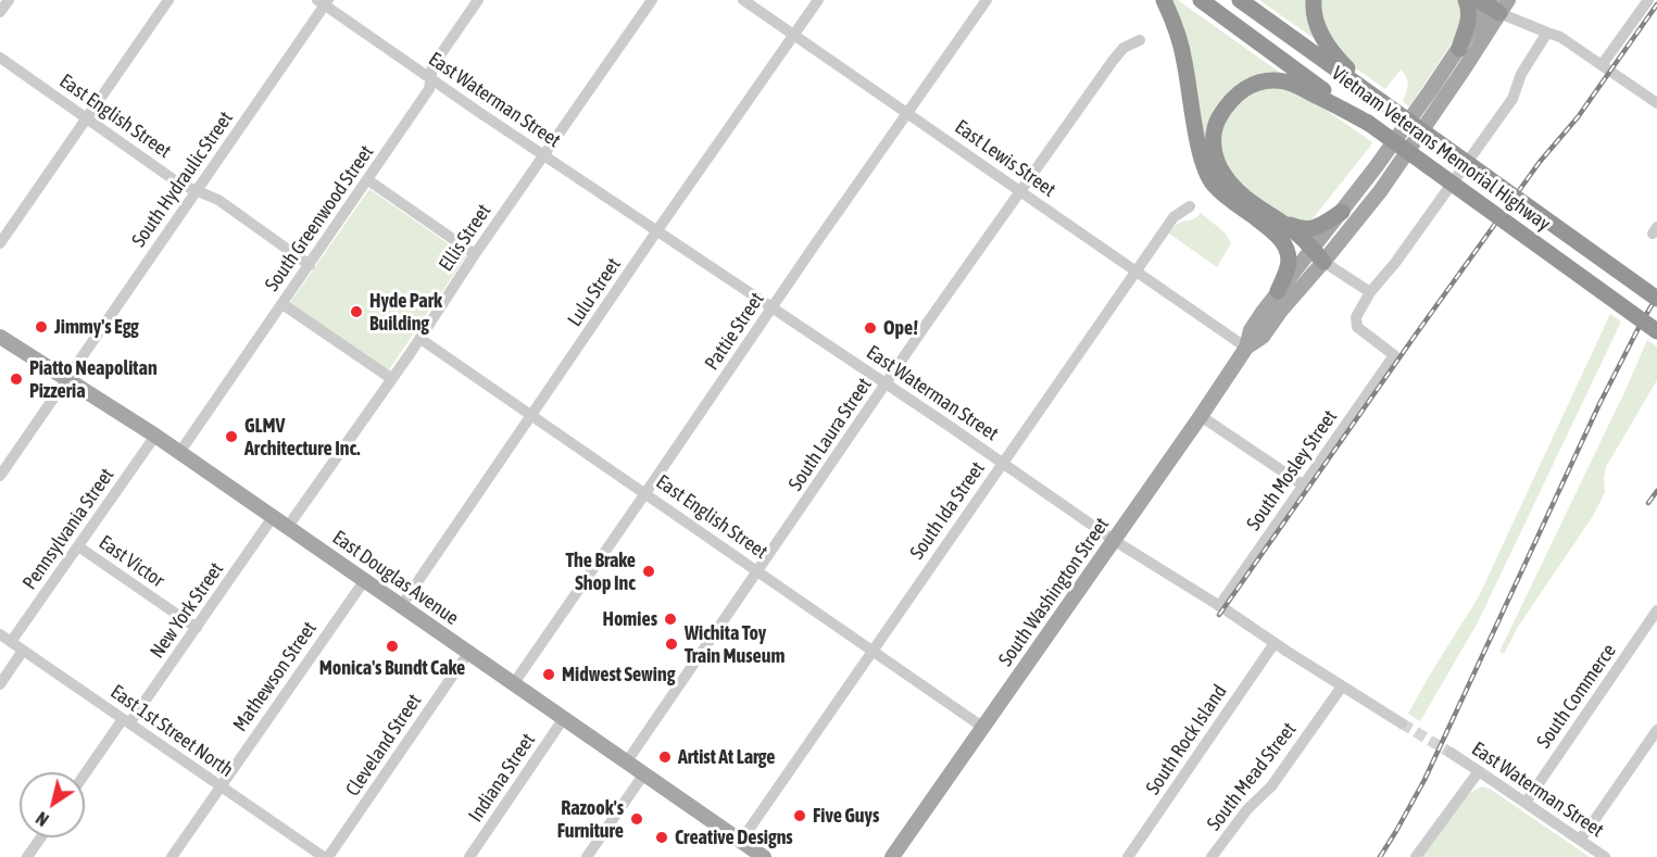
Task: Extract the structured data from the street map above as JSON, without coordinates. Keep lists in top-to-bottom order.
{
  "streets": {
    "highway": ["Vietnam Veterans Memorial Highway"],
    "main road": ["East Douglas Avenue", "South Washington Street"],
    "street": [
      "East Waterman Street",
      "East English Street",
      "East Lewis Street",
      "South Hydraulic Street",
      "South Greenwood Street",
      "Ellis Street",
      "Lulu Street",
      "Pattie Street",
      "South Laura Street",
      "South Mosley Street",
      "South Ida Street",
      "Pennsylvania Street",
      "East Victor",
      "New York Street",
      "Mathewson Street",
      "South Commerce",
      "East 1st Street North",
      "South Rock Island",
      "Cleveland Street",
      "South Mead Street",
      "Indiana Street"
    ]
  },
  "crossings": [
    ["East Waterman Street", "South Hydraulic Street"],
    ["East Waterman Street", "South Greenwood Street"],
    ["East Waterman Street", "Ellis Street"],
    ["East Waterman Street", "Lulu Street"],
    ["East Waterman Street", "Pattie Street"],
    ["East Waterman Street", "South Laura Street"],
    ["East Waterman Street", "South Mosley Street"],
    ["East Waterman Street", "South Ida Street"],
    ["East Waterman Street", "South Washington Street"],
    ["East Waterman Street", "South Commerce"],
    ["East Waterman Street", "South Rock Island"],
    ["East Waterman Street", "South Mead Street"],
    ["East English Street", "South Hydraulic Street"],
    ["East English Street", "South Greenwood Street"],
    ["East English Street", "Ellis Street"],
    ["East English Street", "Lulu Street"],
    ["East English Street", "Pattie Street"],
    ["East English Street", "South Laura Street"],
    ["East English Street", "South Ida Street"],
    ["East English Street", "South Washington Street"],
    ["East Lewis Street", "Lulu Street"],
    ["East Lewis Street", "Pattie Street"],
    ["East Lewis Street", "South Laura Street"],
    ["East Lewis Street", "South Ida Street"],
    ["East Lewis Street", "South Washington Street"],
    ["South Hydraulic Street", "East Douglas Avenue"],
    ["South Greenwood Street", "East Douglas Avenue"],
    ["Ellis Street", "East Douglas Avenue"],
    ["Lulu Street", "East Douglas Avenue"],
    ["Pattie Street", "East Douglas Avenue"],
    ["South Laura Street", "East Douglas Avenue"],
    ["South Ida Street", "East Douglas Avenue"],
    ["Pennsylvania Street", "East Victor"],
    ["Pennsylvania Street", "East Douglas Avenue"],
    ["Pennsylvania Street", "East 1st Street North"],
    ["East Victor", "New York Street"],
    ["East Douglas Avenue", "New York Street"],
    ["East Douglas Avenue", "Mathewson Street"],
    ["East Douglas Avenue", "Cleveland Street"],
    ["East Douglas Avenue", "Indiana Street"],
    ["New York Street", "East 1st Street North"],
    ["Mathewson Street", "East 1st Street North"],
    ["East 1st Street North", "Cleveland Street"]
  ],
  "places": [
    "Hyde Park Building",
    "Jimmy's Egg",
    "Ope!",
    "Piatto Neapolitan Pizzeria",
    "GLMV Architecture Inc.",
    "The Brake Shop Inc",
    "Homies",
    "Wichita Toy Train Museum",
    "Monica's Bundt Cake",
    "Midwest Sewing",
    "Artist At Large",
    "Five Guys",
    "Razook's Furniture",
    "Creative Designs"
  ],
  "north": "bottom left"
}
